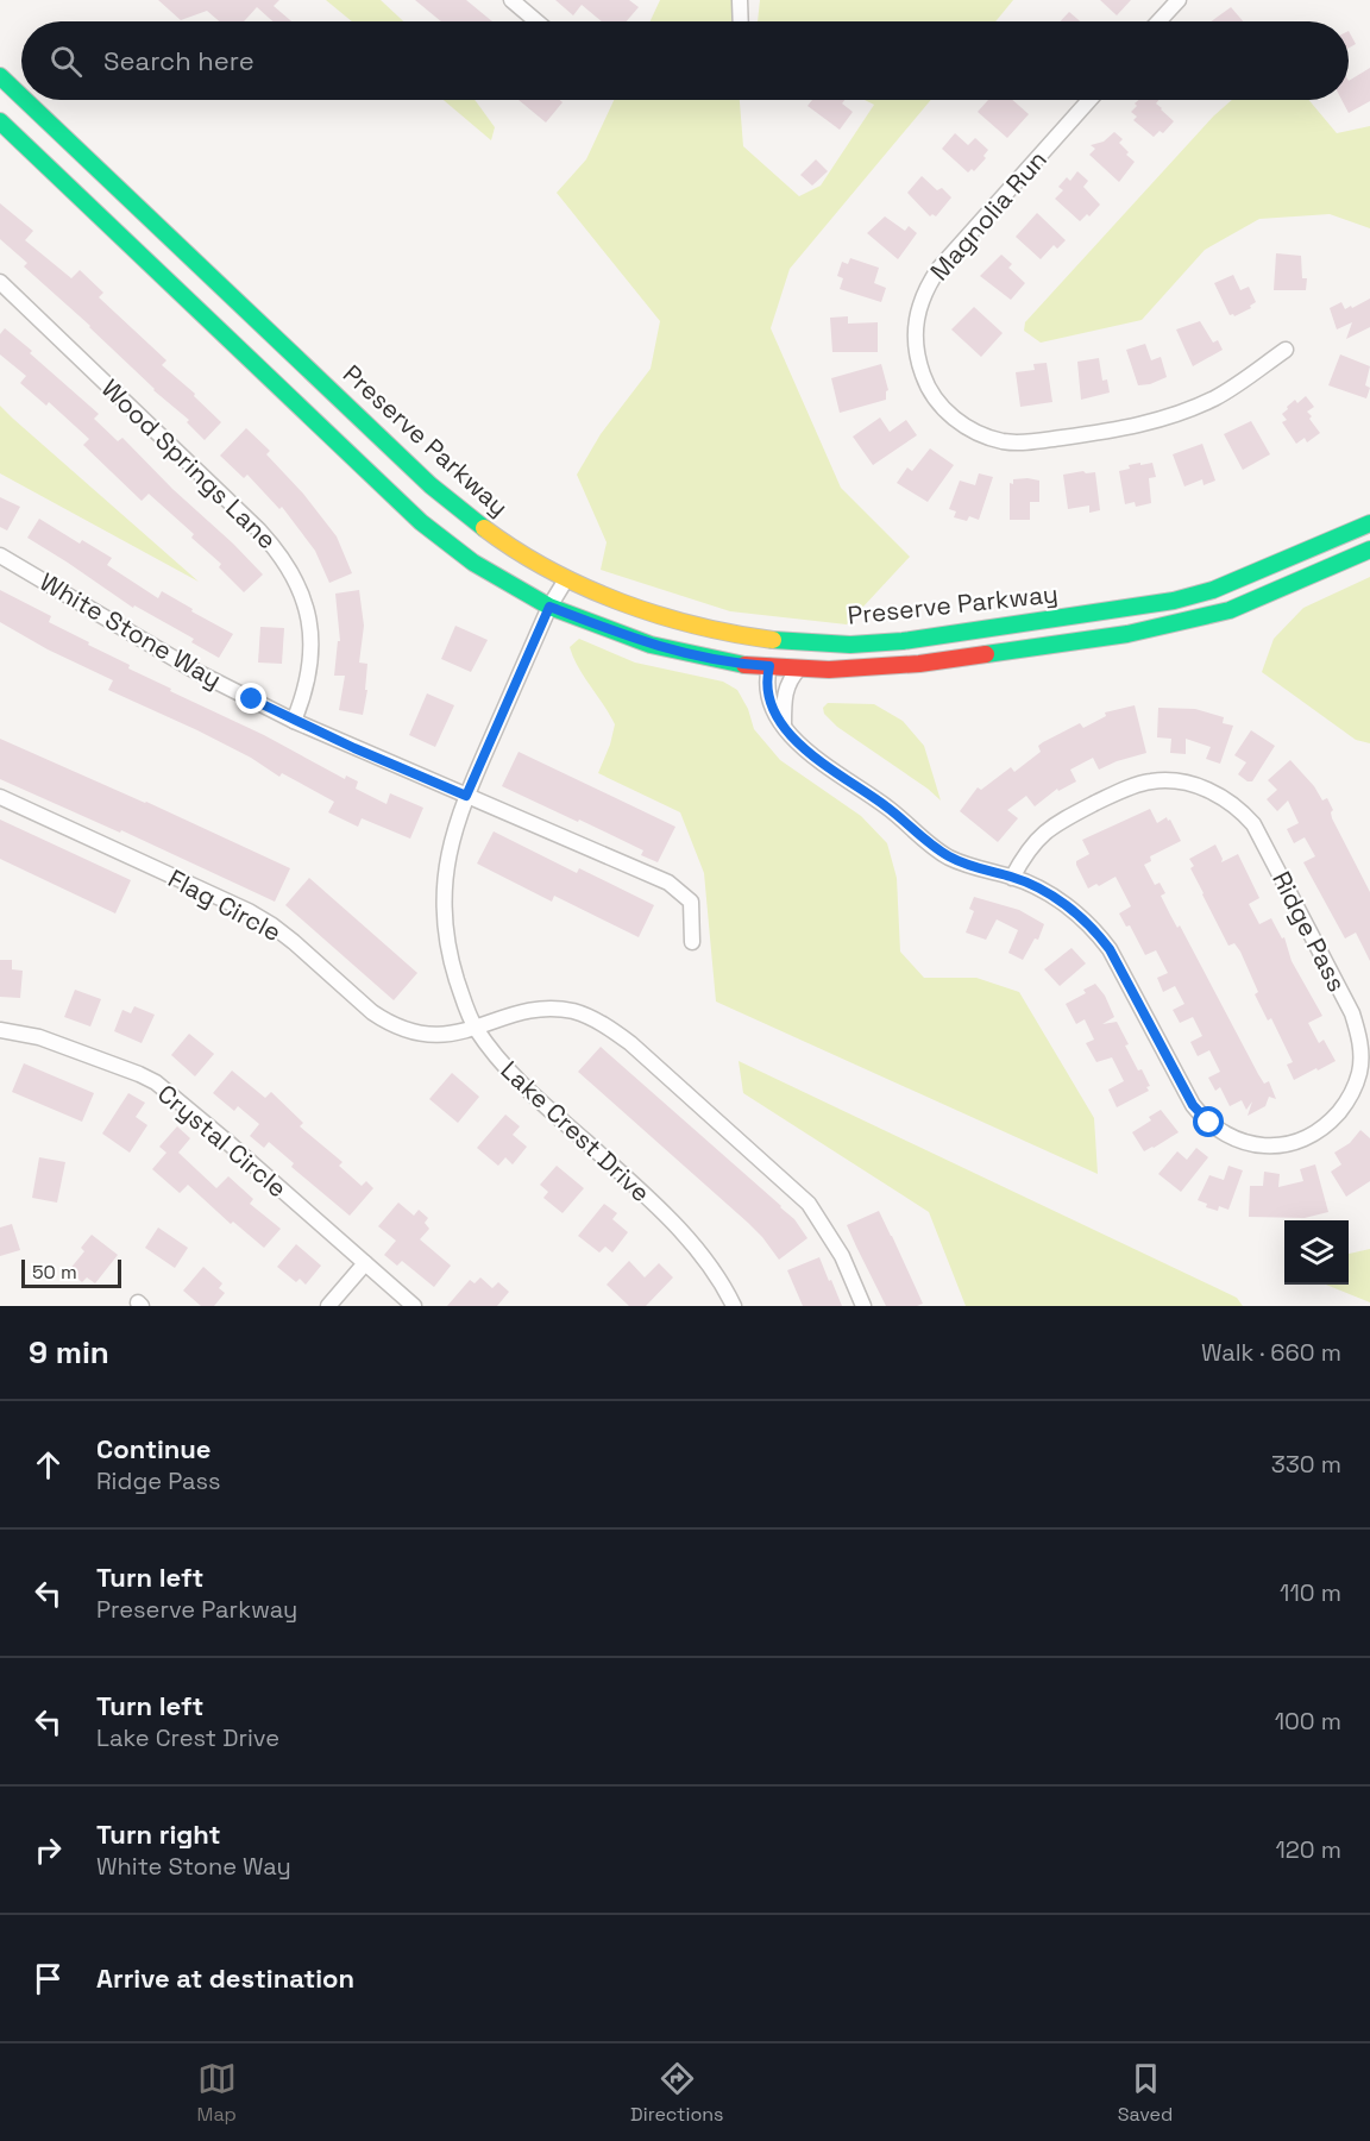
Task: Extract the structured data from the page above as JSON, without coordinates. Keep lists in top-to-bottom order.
{
  "streets": {
    "street": [
      "Magnolia Run",
      "Preserve Parkway",
      "Wood Springs Lane",
      "White Stone Way",
      "Flag Circle",
      "Ridge Pass",
      "Lake Crest Drive",
      "Crystal Circle"
    ]
  },
  "crossings": [
    ["Preserve Parkway", "Ridge Pass"],
    ["Preserve Parkway", "Lake Crest Drive"],
    ["Wood Springs Lane", "White Stone Way"],
    ["White Stone Way", "Lake Crest Drive"],
    ["Flag Circle", "Lake Crest Drive"]
  ],
  "scale_bar": "50 m",
  "page": {
    "search": "Search here",
    "scale": "50 m",
    "heading": ["9 min", "Walk · 660 m"],
    "list": [
      ["Continue", "Ridge Pass", "330 m"],
      ["Turn left", "Preserve Parkway", "110 m"],
      ["Turn left", "Lake Crest Drive", "100 m"],
      ["Turn right", "White Stone Way", "120 m"],
      "Arrive at destination"
    ],
    "nav": ["Map", "Directions", "Saved"]
  }
}
